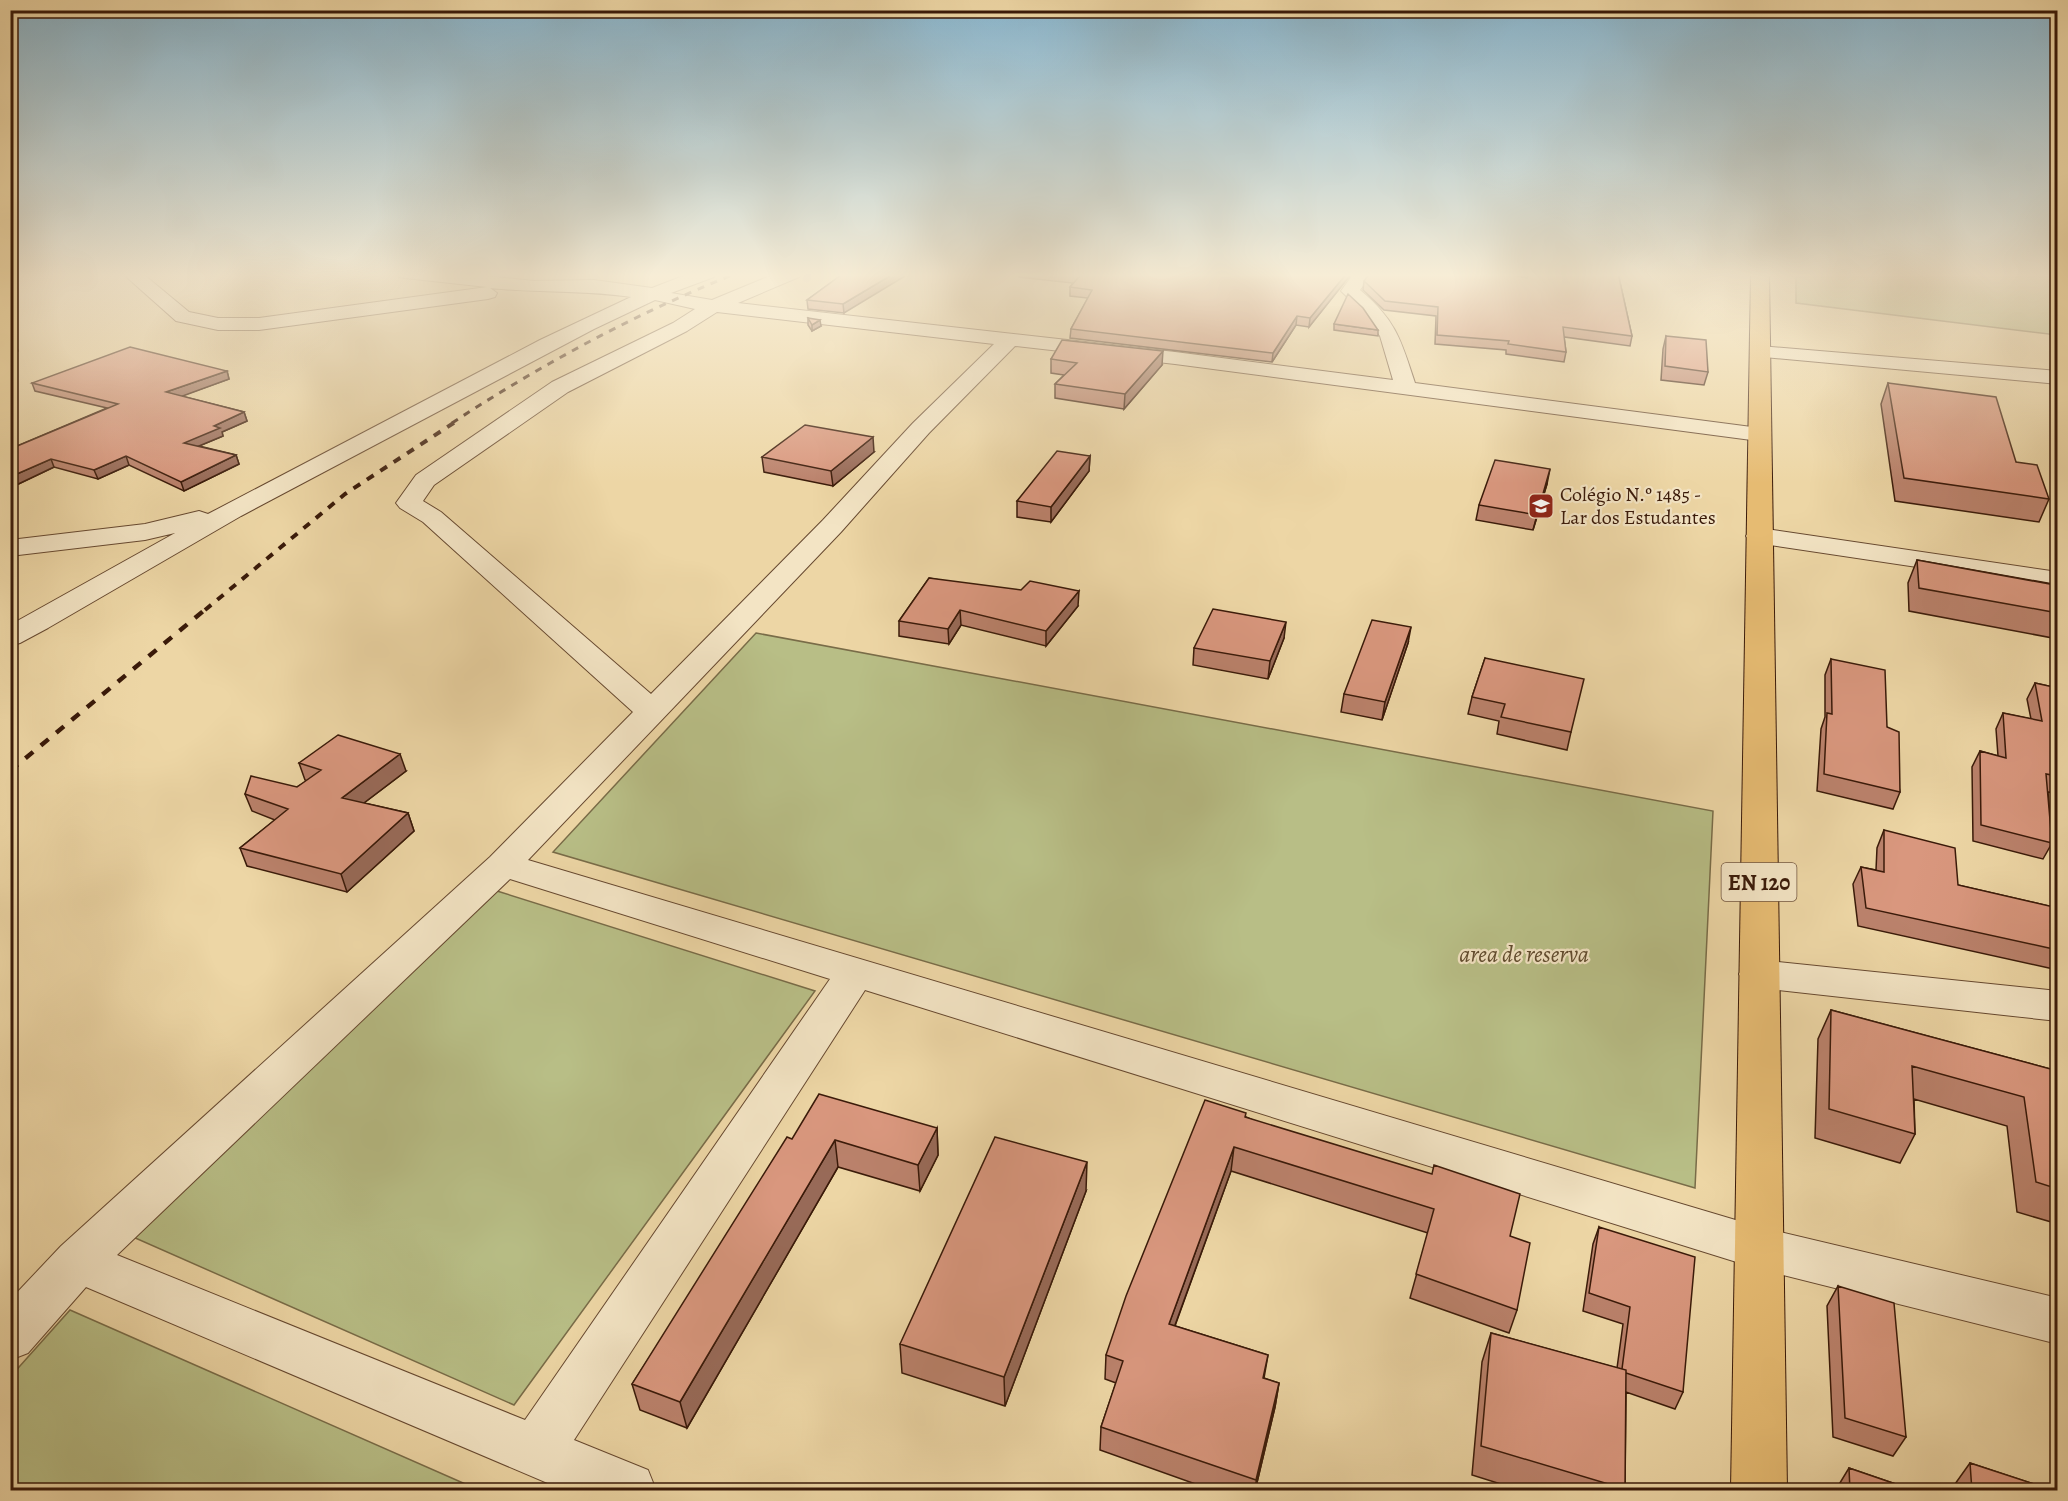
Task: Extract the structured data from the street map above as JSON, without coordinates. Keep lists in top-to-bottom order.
{
  "streets": {
    "main road": ["EN 120"]
  },
  "parks": ["area de reserva"],
  "places": {
    "school or university": ["Colégio N.º 1485 - Lar dos Estudantes"]
  }
}
